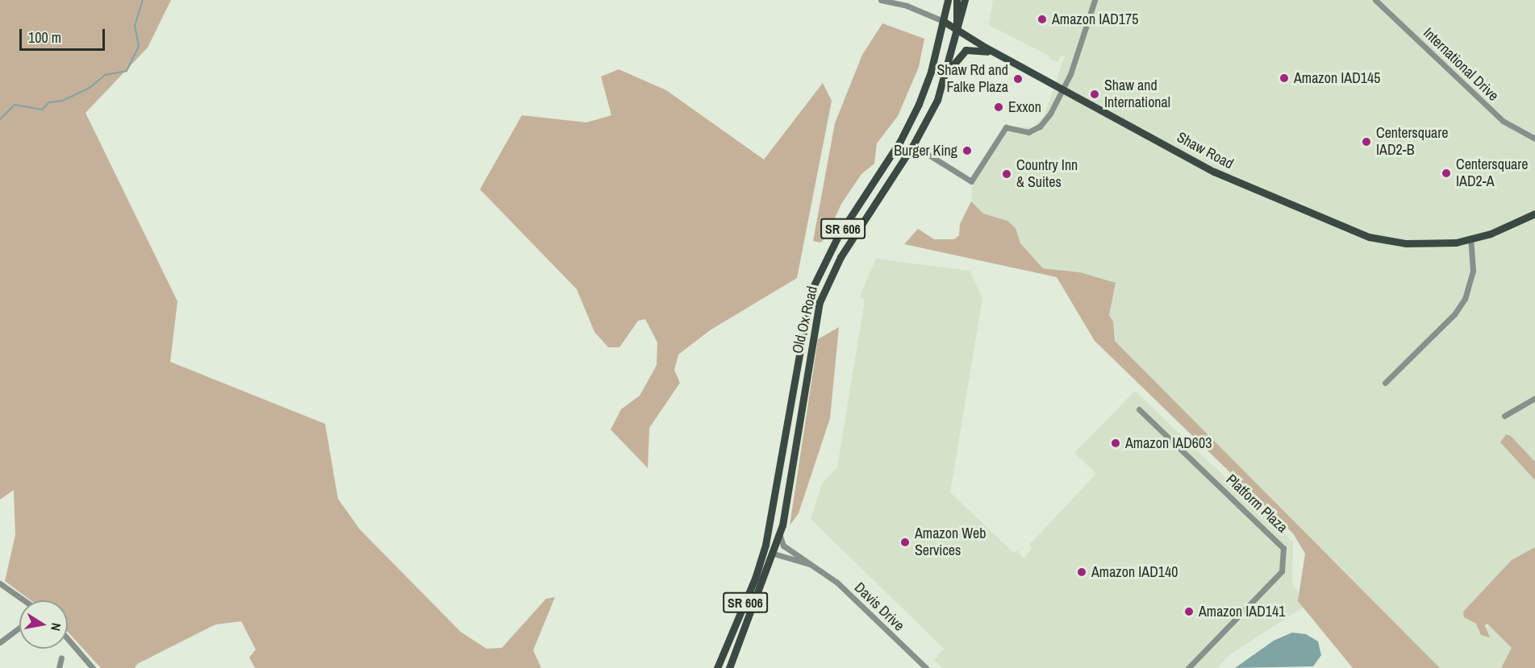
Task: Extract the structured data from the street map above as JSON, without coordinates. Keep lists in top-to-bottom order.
{
  "streets": {
    "main road": ["Shaw Road", "SR 606", "Old Ox Road"],
    "street": ["International Drive", "Platform Plaza", "Davis Drive"]
  },
  "crossings": [
    ["Shaw Road", "Old Ox Road"],
    ["Old Ox Road", "Davis Drive"]
  ],
  "places": [
    "Amazon IAD175",
    "Amazon IAD145",
    "Shaw Rd and Falke Plaza",
    "Shaw and International",
    "Exxon",
    "Centersquare IAD2-B",
    "Burger King",
    "Centersquare IAD2-A",
    "Country Inn & Suites",
    "Amazon IAD603",
    "Amazon Web Services",
    "Amazon IAD140",
    "Amazon IAD141"
  ],
  "scale_bar": "100 m",
  "north": "right"
}
